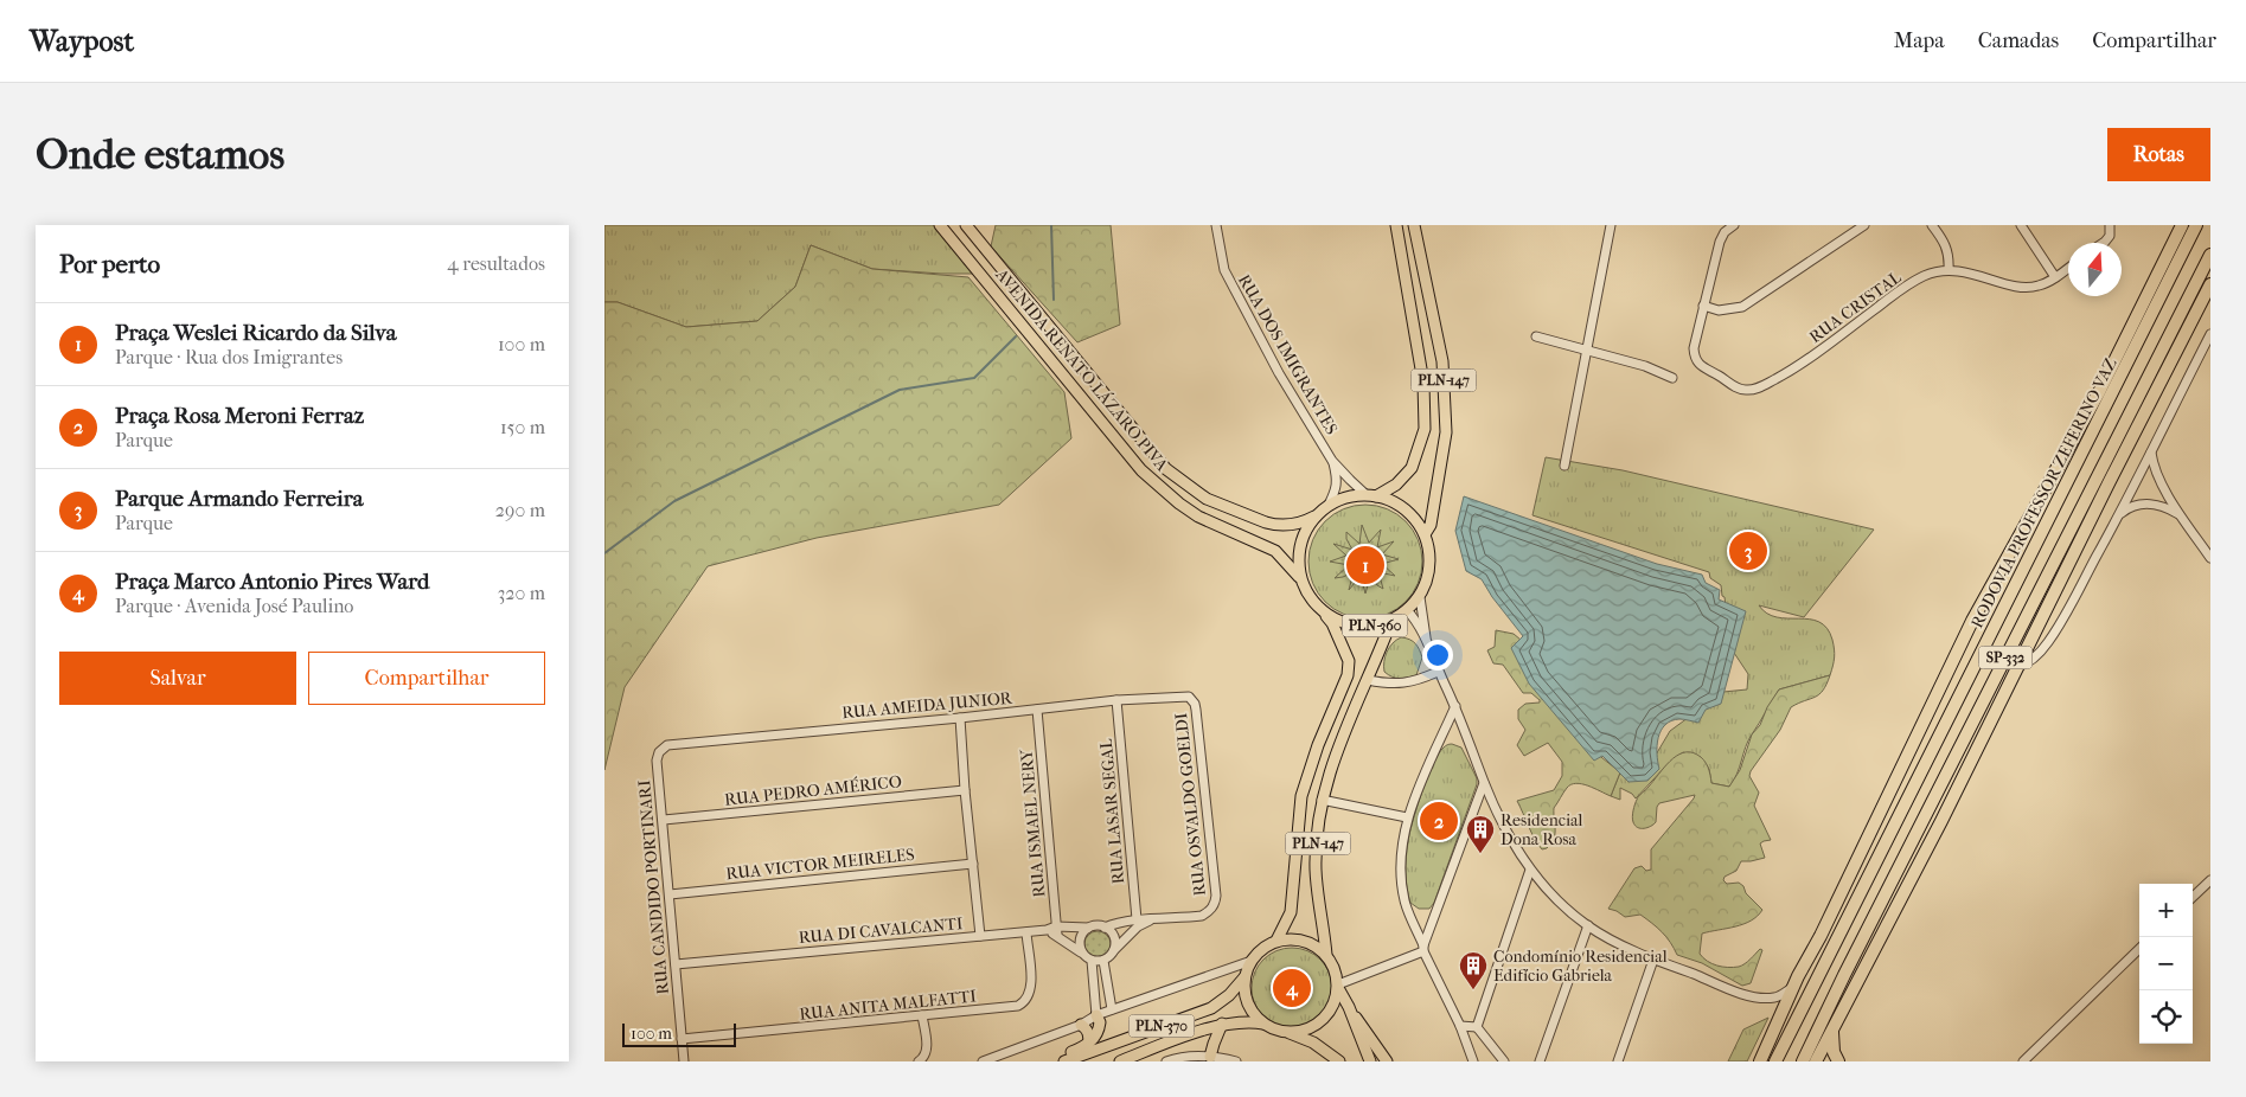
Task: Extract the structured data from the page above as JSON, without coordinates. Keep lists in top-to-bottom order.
{
  "streets": {
    "highway": ["RODOVIA PROFESSOR ZEFERINO VAZ", "SP-332"],
    "main road": [
      "AVENIDA RENATO LÁZARO PIVA",
      "PLN-147",
      "PLN-360",
      "PLN-370"
    ],
    "street": [
      "RUA CRISTAL",
      "RUA DOS IMIGRANTES",
      "RUA AMEIDA JUNIOR",
      "RUA PEDRO AMÉRICO",
      "RUA OSVALDO GOELDI",
      "RUA LASAR SEGAL",
      "RUA ISMAEL NERY",
      "RUA VICTOR MEIRELES",
      "RUA CANDIDO PORTINARI",
      "RUA DI CAVALCANTI",
      "RUA ANITA MALFATTI"
    ]
  },
  "crossings": [
    ["RUA DOS IMIGRANTES", "AVENIDA RENATO LÁZARO PIVA"],
    ["RUA DOS IMIGRANTES", "PLN-147"],
    ["RUA DOS IMIGRANTES", "PLN-360"],
    ["AVENIDA RENATO LÁZARO PIVA", "PLN-147"],
    ["AVENIDA RENATO LÁZARO PIVA", "PLN-360"],
    ["PLN-147", "PLN-360"],
    ["PLN-147", "PLN-370"],
    ["RUA AMEIDA JUNIOR", "RUA OSVALDO GOELDI"],
    ["RUA AMEIDA JUNIOR", "RUA LASAR SEGAL"],
    ["RUA AMEIDA JUNIOR", "RUA ISMAEL NERY"],
    ["RUA AMEIDA JUNIOR", "RUA CANDIDO PORTINARI"],
    ["RUA PEDRO AMÉRICO", "RUA CANDIDO PORTINARI"],
    ["RUA ISMAEL NERY", "RUA DI CAVALCANTI"],
    ["RUA VICTOR MEIRELES", "RUA CANDIDO PORTINARI"],
    ["RUA CANDIDO PORTINARI", "RUA DI CAVALCANTI"],
    ["RUA CANDIDO PORTINARI", "RUA ANITA MALFATTI"],
    ["RUA DI CAVALCANTI", "RUA ANITA MALFATTI"]
  ],
  "places": {
    "building": ["Residencial Dona Rosa", "Condomínio Residencial Edifício Gabriela"]
  },
  "scale_bar": "100 m",
  "north": "top",
  "page": {
    "header": "Waypost",
    "nav": ["Mapa", "Camadas", "Compartilhar"],
    "buttons": [
      "Rotas",
      ["Salvar", "Compartilhar"]
    ],
    "title": "Onde estamos",
    "heading": ["Por perto", "4 resultados"],
    "list": [
      {
        "mark": "1",
        "name": "Praça Weslei Ricardo da Silva",
        "note": "Parque · Rua dos Imigrantes",
        "value": "100 m"
      },
      {
        "mark": "2",
        "name": "Praça Rosa Meroni Ferraz",
        "note": "Parque",
        "value": "150 m"
      },
      {
        "mark": "3",
        "name": "Parque Armando Ferreira",
        "note": "Parque",
        "value": "290 m"
      },
      {
        "mark": "4",
        "name": "Praça Marco Antonio Pires Ward",
        "note": "Parque · Avenida José Paulino",
        "value": "320 m"
      }
    ],
    "pins": [
      "3",
      "1",
      "2",
      "4"
    ],
    "map_buttons": ["+", "−"],
    "scale": "100 m"
  }
}
